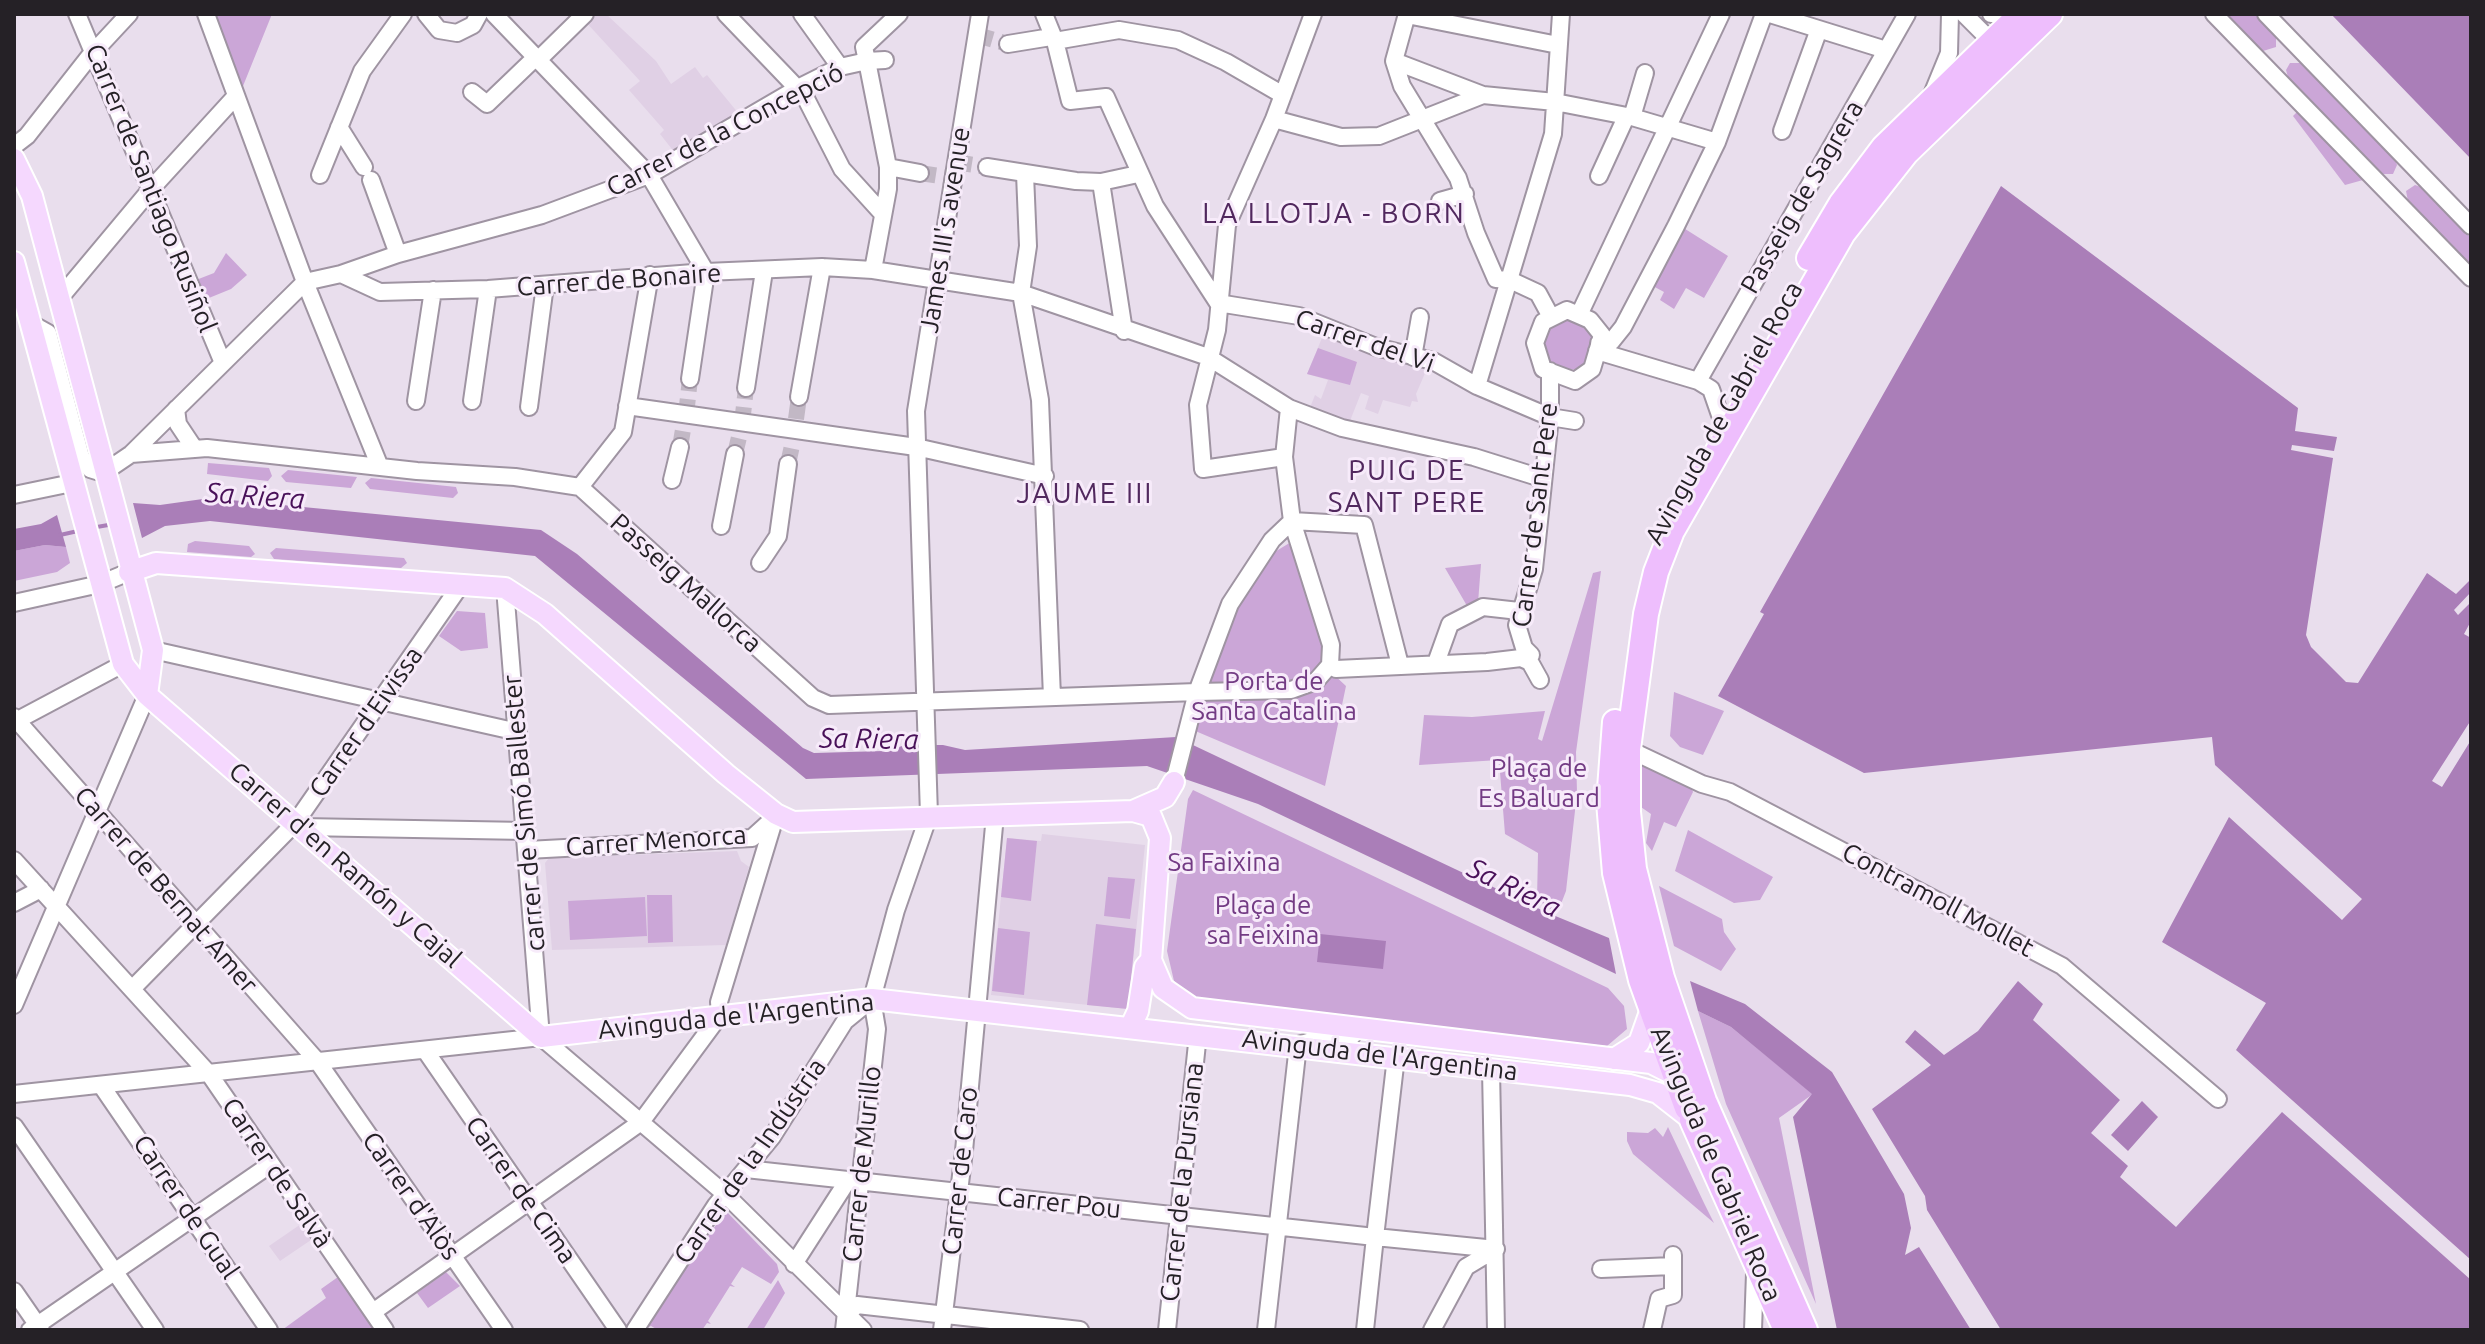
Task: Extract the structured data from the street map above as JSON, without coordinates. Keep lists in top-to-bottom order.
{
  "streets": {
    "highway": ["Avinguda de Gabriel Roca"],
    "main road": ["Carrer d'en Ramón y Cajal", "Avinguda de l'Argentina"],
    "street": [
      "Carrer de la Concepció",
      "Carrer de Santiago Rusiñol",
      "Passeig de Sagrera",
      "James III's avenue",
      "Carrer de Bonaire",
      "Carrer del Vi",
      "Carrer de Sant Pere",
      "Passeig Mallorca",
      "Carrer d'Eivissa",
      "carrer de Simó Ballester",
      "Carrer Menorca",
      "Carrer de Bernat Amer",
      "Contramoll Mollet",
      "Carrer de la Indústria",
      "Carrer de Murillo",
      "Carrer de Caro",
      "Carrer de Salvà",
      "Carrer de la Pursiana",
      "Carrer de Cima",
      "Carrer d'Alòs",
      "Carrer Pou",
      "Carrer de Gual"
    ]
  },
  "crossings": [
    ["Carrer de la Concepció", "Carrer de Bonaire"],
    ["James III's avenue", "Carrer de Bonaire"],
    ["James III's avenue", "Passeig Mallorca"],
    ["Carrer de Bonaire", "Carrer de Sant Pere"],
    ["Carrer del Vi", "Carrer de Sant Pere"],
    ["Avinguda de Gabriel Roca", "Contramoll Mollet"],
    ["Avinguda de Gabriel Roca", "Avinguda de l'Argentina"],
    ["Carrer d'Eivissa", "Carrer Menorca"],
    ["Carrer d'Eivissa", "Carrer d'en Ramón y Cajal"],
    ["Carrer d'Eivissa", "Carrer de Bernat Amer"],
    ["Carrer d'Eivissa", "Carrer de Salvà"],
    ["carrer de Simó Ballester", "Carrer Menorca"],
    ["carrer de Simó Ballester", "Carrer d'en Ramón y Cajal"],
    ["carrer de Simó Ballester", "Avinguda de l'Argentina"],
    ["Carrer Menorca", "Carrer d'en Ramón y Cajal"],
    ["Carrer d'en Ramón y Cajal", "Avinguda de l'Argentina"],
    ["Carrer de Bernat Amer", "Avinguda de l'Argentina"],
    ["Carrer de Bernat Amer", "Carrer d'Alòs"],
    ["Avinguda de l'Argentina", "Carrer de la Indústria"],
    ["Avinguda de l'Argentina", "Carrer de Murillo"],
    ["Avinguda de l'Argentina", "Carrer de Caro"],
    ["Avinguda de l'Argentina", "Carrer de Salvà"],
    ["Avinguda de l'Argentina", "Carrer de la Pursiana"],
    ["Avinguda de l'Argentina", "Carrer de Cima"],
    ["Avinguda de l'Argentina", "Carrer d'Alòs"],
    ["Avinguda de l'Argentina", "Carrer de Gual"],
    ["Carrer de la Indústria", "Carrer de Murillo"],
    ["Carrer de la Indústria", "Carrer Pou"],
    ["Carrer de Murillo", "Carrer Pou"],
    ["Carrer de Caro", "Carrer Pou"],
    ["Carrer de la Pursiana", "Carrer Pou"]
  ],
  "districts": ["LA LLOTJA - BORN", "PUIG DE SANT PERE", "JAUME III"],
  "water": ["Sa Riera"],
  "parks": [
    "Porta de Santa Catalina",
    "Plaça de Es Baluard",
    "Sa Faixina",
    "Plaça de sa Feixina"
  ]
}
